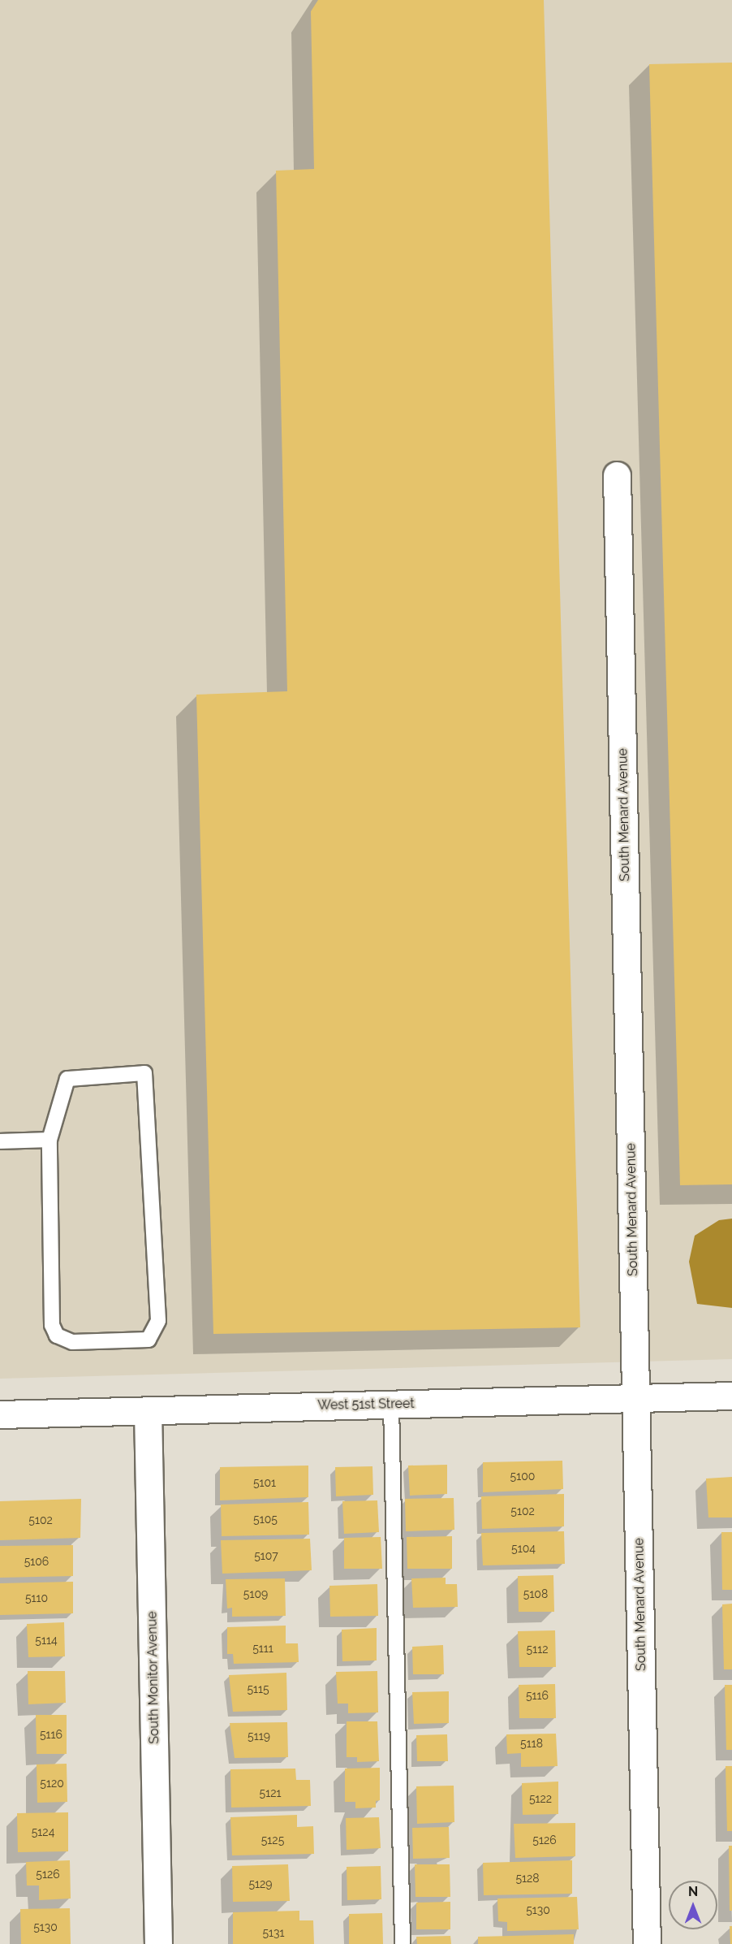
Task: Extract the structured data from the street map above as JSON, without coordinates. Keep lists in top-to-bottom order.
{
  "streets": {
    "street": ["South Menard Avenue", "West 51st Street", "South Monitor Avenue"]
  },
  "crossings": [
    ["South Menard Avenue", "West 51st Street"],
    ["West 51st Street", "South Monitor Avenue"]
  ],
  "house_numbers": [
    "5100",
    "5101",
    "5102",
    "5105",
    "5102",
    "5104",
    "5107",
    "5106",
    "5109",
    "5108",
    "5110",
    "5114",
    "5111",
    "5112",
    "5115",
    "5116",
    "5116",
    "5119",
    "5118",
    "5120",
    "5121",
    "5122",
    "5124",
    "5125",
    "5126",
    "5126",
    "5128",
    "5129",
    "5130",
    "5130",
    "5131"
  ],
  "north": "top"
}
